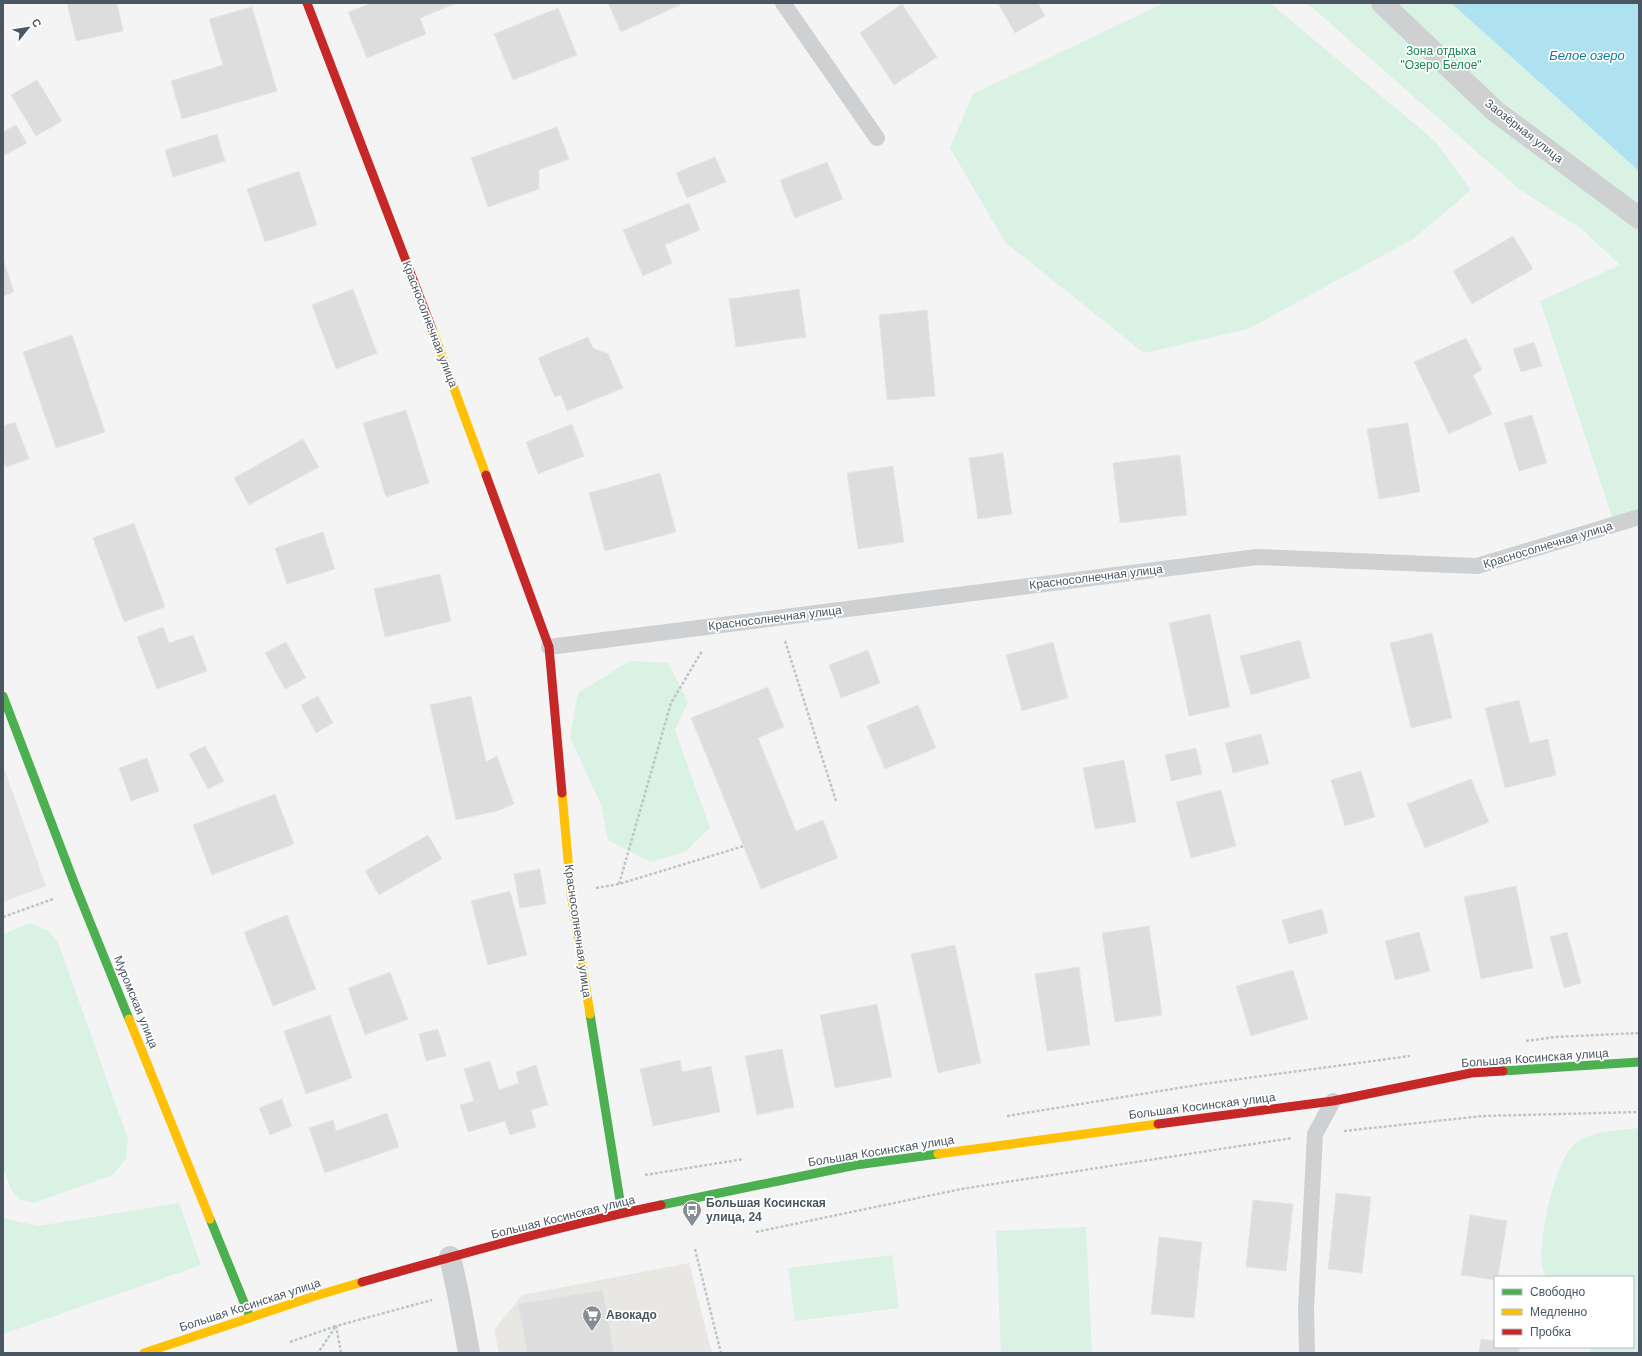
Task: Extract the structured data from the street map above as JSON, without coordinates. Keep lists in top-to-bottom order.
{
  "streets": {
    "street": [
      "Заозёрная улица",
      "Красносолнечная улица",
      "Муромская улица",
      "Большая Косинская улица"
    ]
  },
  "crossings": [
    ["Красносолнечная улица", "Большая Косинская улица"],
    ["Муромская улица", "Большая Косинская улица"]
  ],
  "water": ["Белое озеро"],
  "parks": ["Зона отдыха \"Озеро Белое\""],
  "places": {
    "bus stop": ["Большая Косинская улица, 24"],
    "supermarket": ["Авокадо"]
  },
  "legend": ["Свободно", "Медленно", "Пробка"],
  "north": "top right"
}
